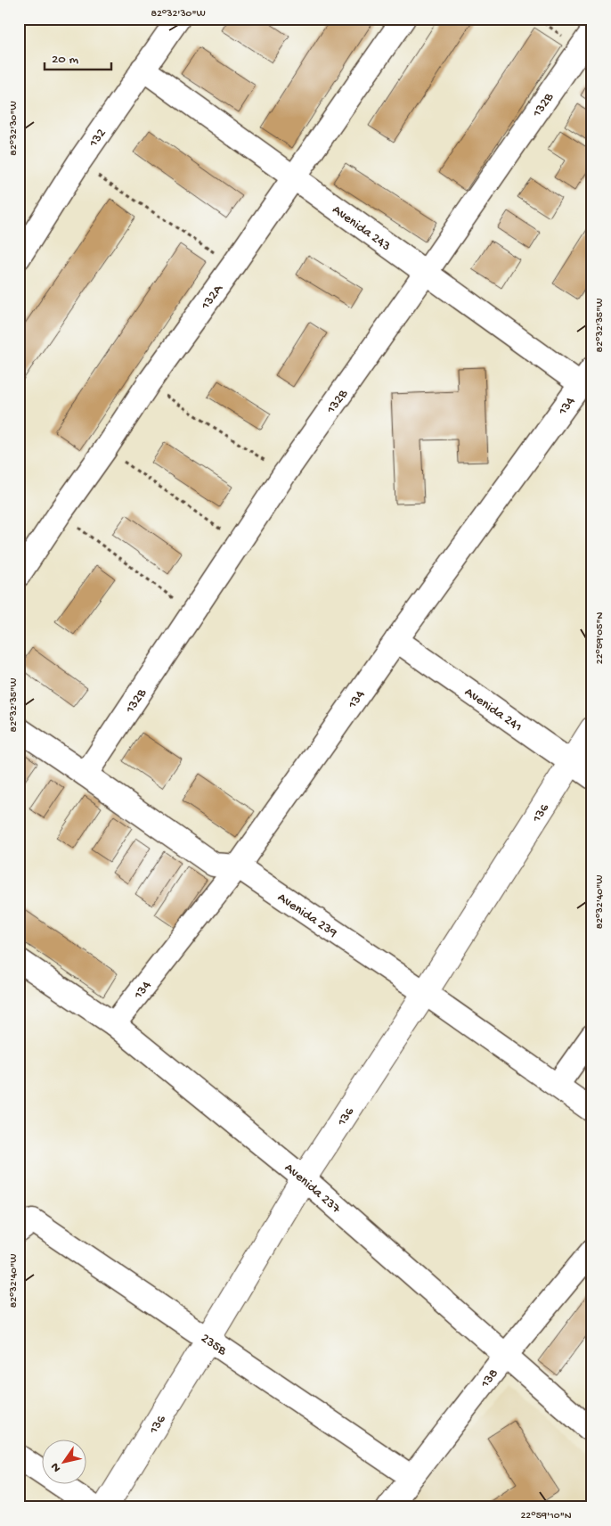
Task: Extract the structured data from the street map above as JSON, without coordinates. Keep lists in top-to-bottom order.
{
  "streets": {
    "street": [
      "132B",
      "132",
      "Avenida 243",
      "132A",
      "134",
      "Avenida 241",
      "136",
      "Avenida 239",
      "Avenida 237",
      "235B",
      "138"
    ]
  },
  "crossings": [
    ["132B", "Avenida 243"],
    ["132B", "Avenida 239"],
    ["132", "Avenida 243"],
    ["Avenida 243", "132A"],
    ["Avenida 243", "134"],
    ["134", "Avenida 241"],
    ["134", "Avenida 239"],
    ["134", "Avenida 237"],
    ["Avenida 241", "136"],
    ["136", "Avenida 239"],
    ["136", "Avenida 237"],
    ["136", "235B"],
    ["Avenida 237", "138"],
    ["235B", "138"]
  ],
  "scale_bar": "20 m",
  "north": "bottom left",
  "coordinates": [
    "82°32'30\"W",
    "82°32'35\"W",
    "22°59'05\"N",
    "82°32'40\"W",
    "22°59'10\"N"
  ]
}
